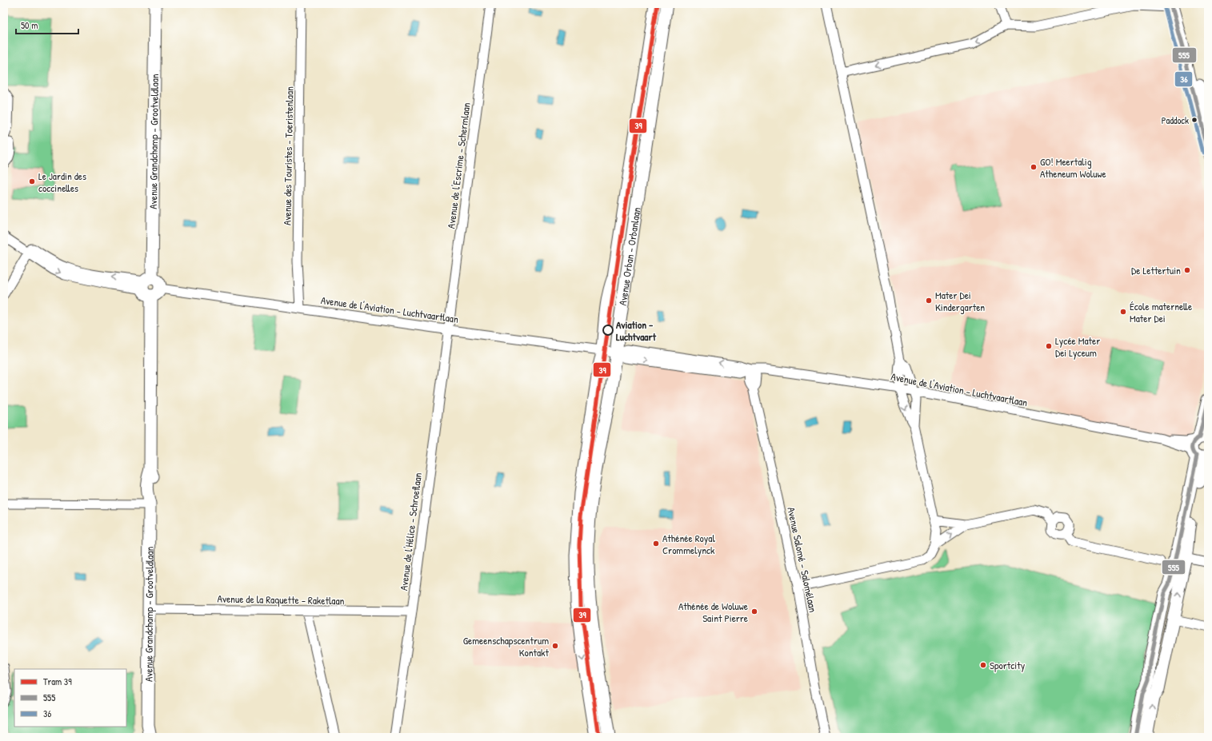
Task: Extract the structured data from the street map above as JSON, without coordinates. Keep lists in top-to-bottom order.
{
  "streets": {
    "street": [
      "Avenue Grandchamp - Grootveldlaan",
      "Avenue des Touristes - Toeristenlaan",
      "Avenue de l'Escrime - Schermlaan",
      "Avenue Orban - Orbanlaan",
      "Avenue de l'Aviation - Luchtvaartlaan",
      "Avenue de l'Hélice - Schroeflaan",
      "Avenue Salomé - Salomélaan",
      "Avenue de la Raquette - Raketlaan"
    ]
  },
  "crossings": [
    ["Avenue Grandchamp - Grootveldlaan", "Avenue de l'Aviation - Luchtvaartlaan"],
    ["Avenue Grandchamp - Grootveldlaan", "Avenue de la Raquette - Raketlaan"],
    ["Avenue des Touristes - Toeristenlaan", "Avenue de l'Aviation - Luchtvaartlaan"],
    ["Avenue de l'Escrime - Schermlaan", "Avenue de l'Aviation - Luchtvaartlaan"],
    ["Avenue de l'Escrime - Schermlaan", "Avenue de l'Hélice - Schroeflaan"],
    ["Avenue Orban - Orbanlaan", "Avenue de l'Aviation - Luchtvaartlaan"],
    ["Avenue de l'Aviation - Luchtvaartlaan", "Avenue de l'Hélice - Schroeflaan"],
    ["Avenue de l'Aviation - Luchtvaartlaan", "Avenue Salomé - Salomélaan"],
    ["Avenue de l'Hélice - Schroeflaan", "Avenue de la Raquette - Raketlaan"]
  ],
  "places": [
    "Paddock",
    "GO! Meertalig Atheneum Woluwe",
    "Le Jardin des coccinelles",
    "De Lettertuin",
    "Mater Dei Kindergarten",
    "École maternelle Mater Dei",
    "Aviation - Luchtvaart",
    "Lycée Mater Dei Lyceum",
    "Athénée Royal Crommelynck",
    "Athénée de Woluwe Saint Pierre",
    "Gemeenschapscentrum Kontakt",
    "Sportcity"
  ],
  "lines": ["tram line 39", "transit line 555", "transit line 36"],
  "legend": ["Tram 39", "555", "36"],
  "scale_bar": "50 m"
}
